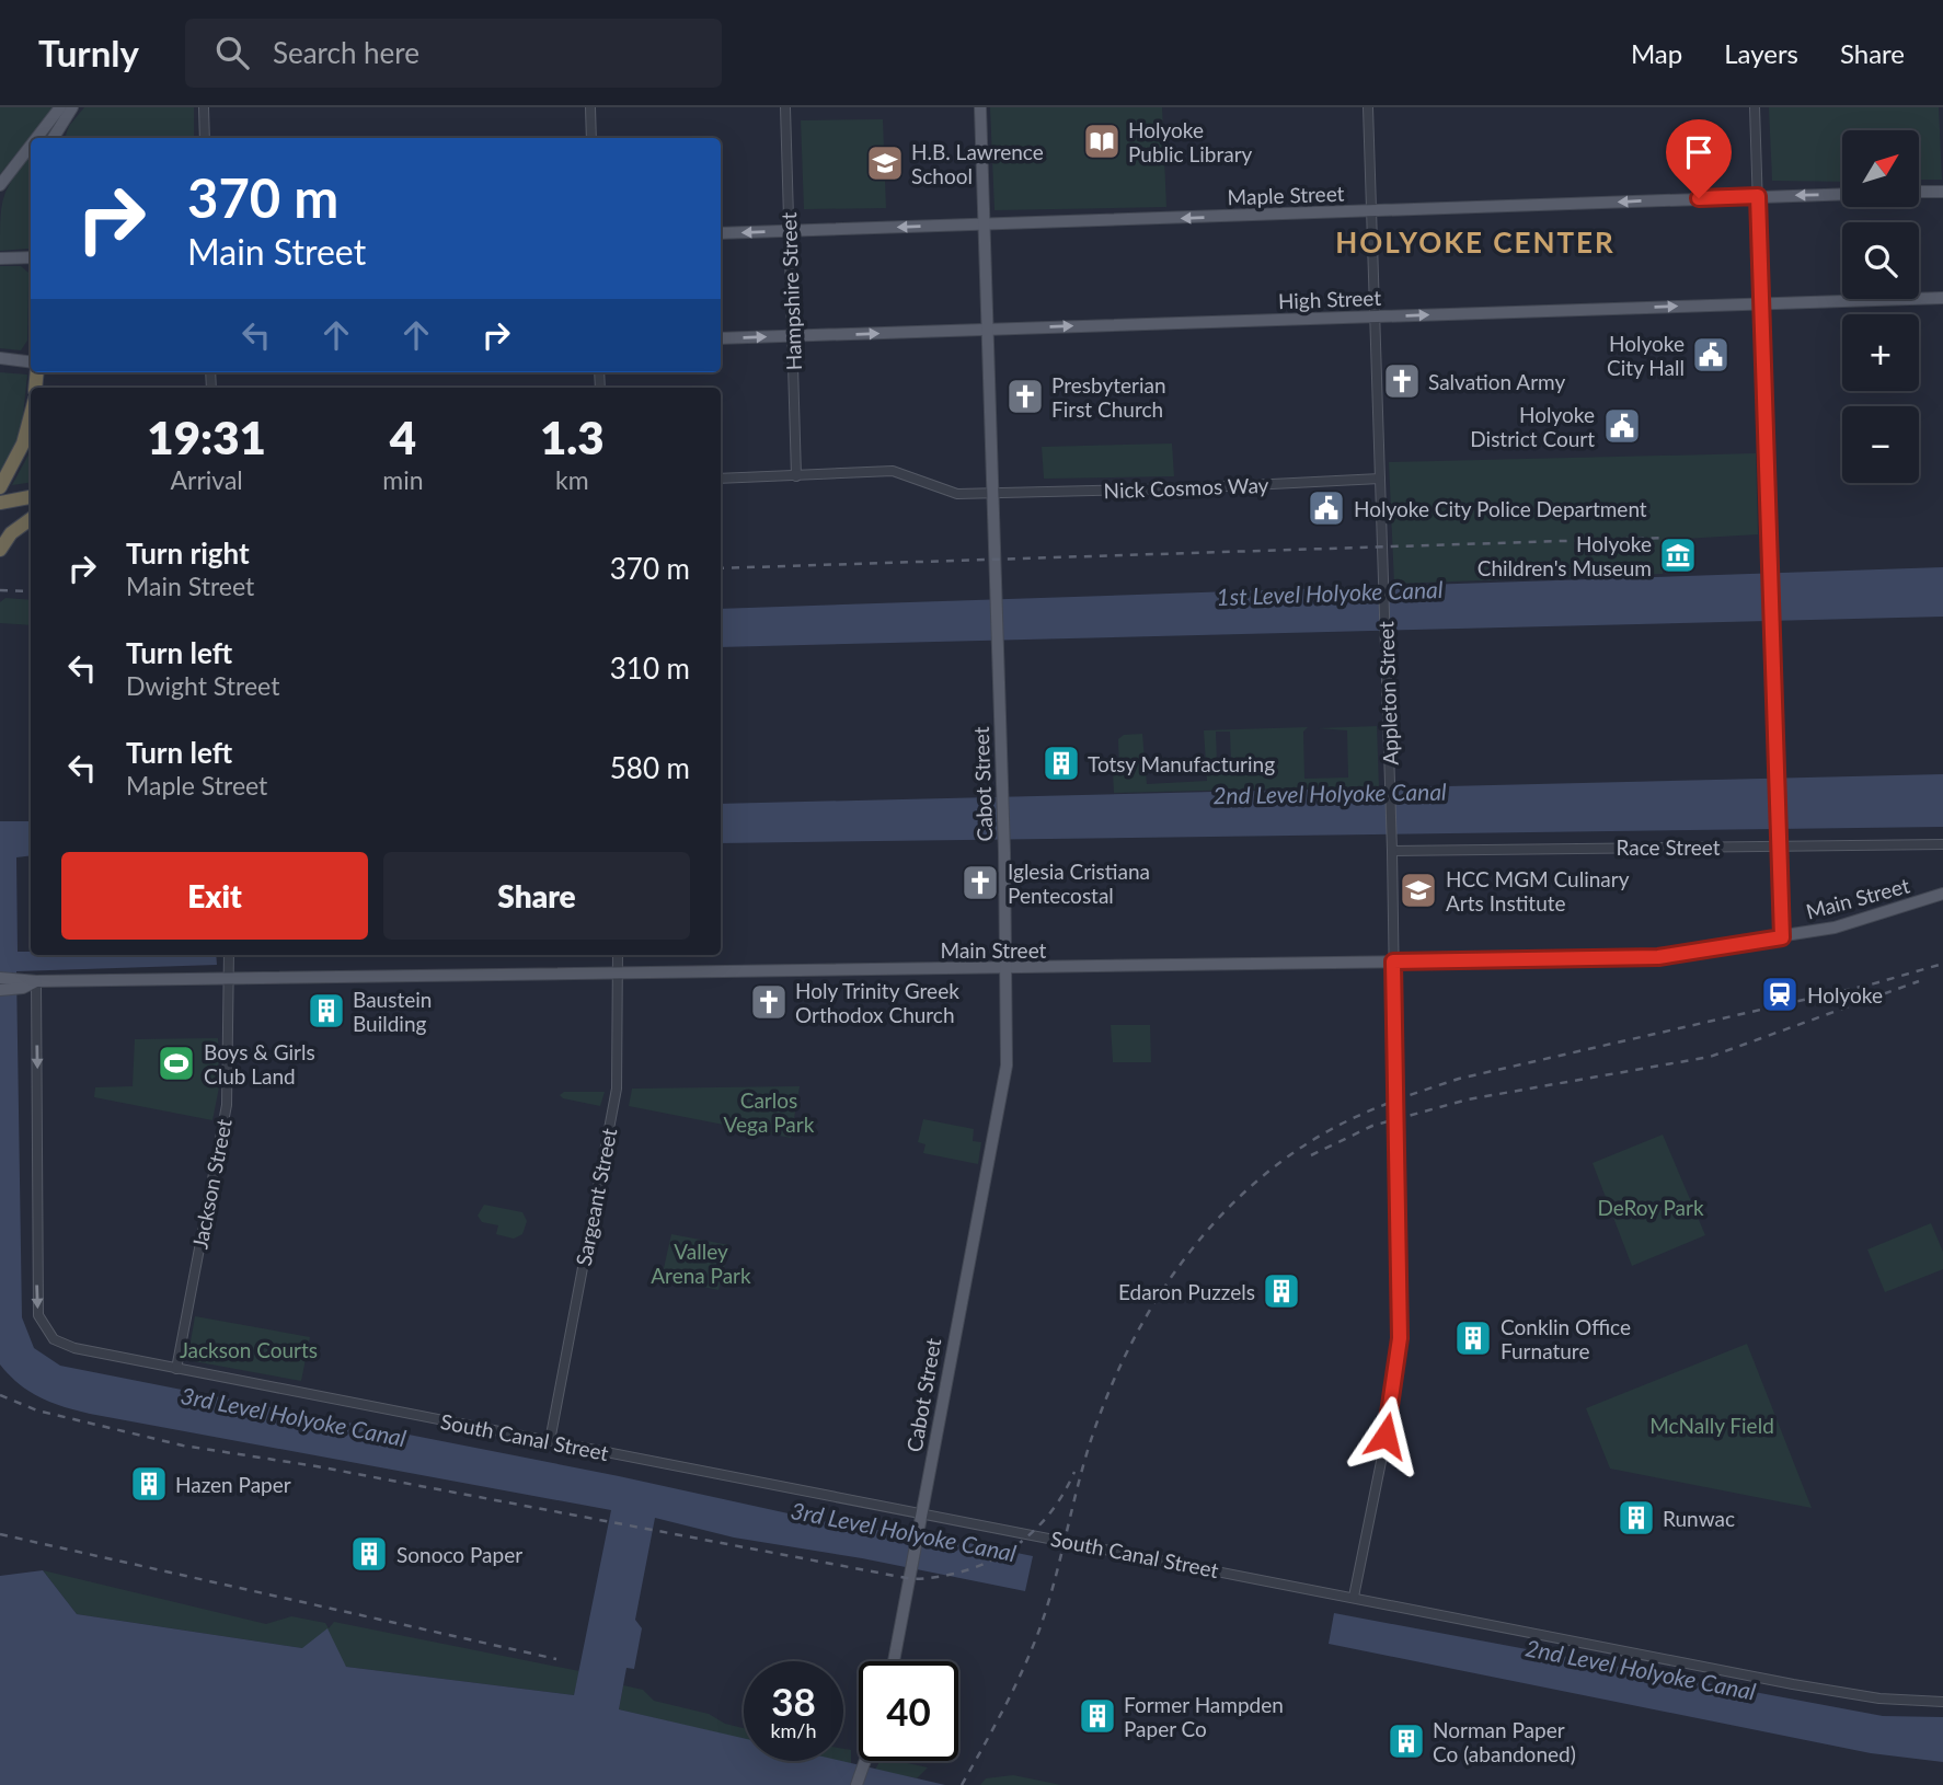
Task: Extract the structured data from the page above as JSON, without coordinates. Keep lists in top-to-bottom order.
{
  "streets": {
    "main road": [
      "Maple Street",
      "High Street",
      "Cabot Street",
      "Main Street"
    ],
    "street": [
      "Hampshire Street",
      "Nick Cosmos Way",
      "Appleton Street",
      "Race Street",
      "Jackson Street",
      "Sargeant Street",
      "South Canal Street"
    ]
  },
  "crossings": [
    ["Maple Street", "Hampshire Street"],
    ["Maple Street", "Appleton Street"],
    ["Maple Street", "Cabot Street"],
    ["Hampshire Street", "High Street"],
    ["Hampshire Street", "Nick Cosmos Way"],
    ["High Street", "Appleton Street"],
    ["High Street", "Cabot Street"],
    ["Nick Cosmos Way", "Appleton Street"],
    ["Nick Cosmos Way", "Cabot Street"],
    ["Appleton Street", "Race Street"],
    ["Appleton Street", "Main Street"],
    ["Appleton Street", "South Canal Street"],
    ["Cabot Street", "Main Street"],
    ["Cabot Street", "South Canal Street"],
    ["Main Street", "Jackson Street"],
    ["Main Street", "Sargeant Street"],
    ["Main Street", "South Canal Street"],
    ["Jackson Street", "South Canal Street"],
    ["Sargeant Street", "South Canal Street"]
  ],
  "one_way": ["Maple Street", "High Street"],
  "districts": ["HOLYOKE CENTER"],
  "water": ["1st Level Holyoke Canal", "2nd Level Holyoke Canal", "3rd Level Holyoke Canal"],
  "parks": [
    "Carlos Vega Park",
    "DeRoy Park",
    "Valley Arena Park",
    "Jackson Courts",
    "McNally Field"
  ],
  "places": {
    "library": ["Holyoke Public Library"],
    "school or university": ["H.B. Lawrence School", "HCC MGM Culinary Arts Institute"],
    "public building": ["Holyoke City Hall", "Holyoke District Court", "Holyoke City Police Department"],
    "church": [
      "Salvation Army",
      "Presbyterian First Church",
      "Iglesia Cristiana Pentecostal",
      "Holy Trinity Greek Orthodox Church"
    ],
    "museum": ["Holyoke Children's Museum"],
    "building": [
      "Totsy Manufacturing",
      "Baustein Building",
      "Edaron Puzzels",
      "Conklin Office Furnature",
      "Hazen Paper",
      "Runwac",
      "Sonoco Paper",
      "Former Hampden Paper Co",
      "Norman Paper Co (abandoned)"
    ],
    "station": ["Holyoke"],
    "sports": ["Boys & Girls Club Land"]
  },
  "north": "top right",
  "page": {
    "header": "Turnly",
    "search": "Search here",
    "nav": ["Map", "Layers", "Share"],
    "map_buttons": ["+", "−"],
    "turn": ["370 m", "Main Street"],
    "eta": [
      "19:31",
      "Arrival",
      "4",
      "min",
      "1.3",
      "km"
    ],
    "list": [
      {
        "name": "Turn right",
        "note": "Main Street",
        "value": "370 m"
      },
      {
        "name": "Turn left",
        "note": "Dwight Street",
        "value": "310 m"
      },
      {
        "name": "Turn left",
        "note": "Maple Street",
        "value": "580 m"
      }
    ],
    "buttons": ["Exit", "Share"],
    "speed": "38 km/h",
    "limit": "40"
  }
}
